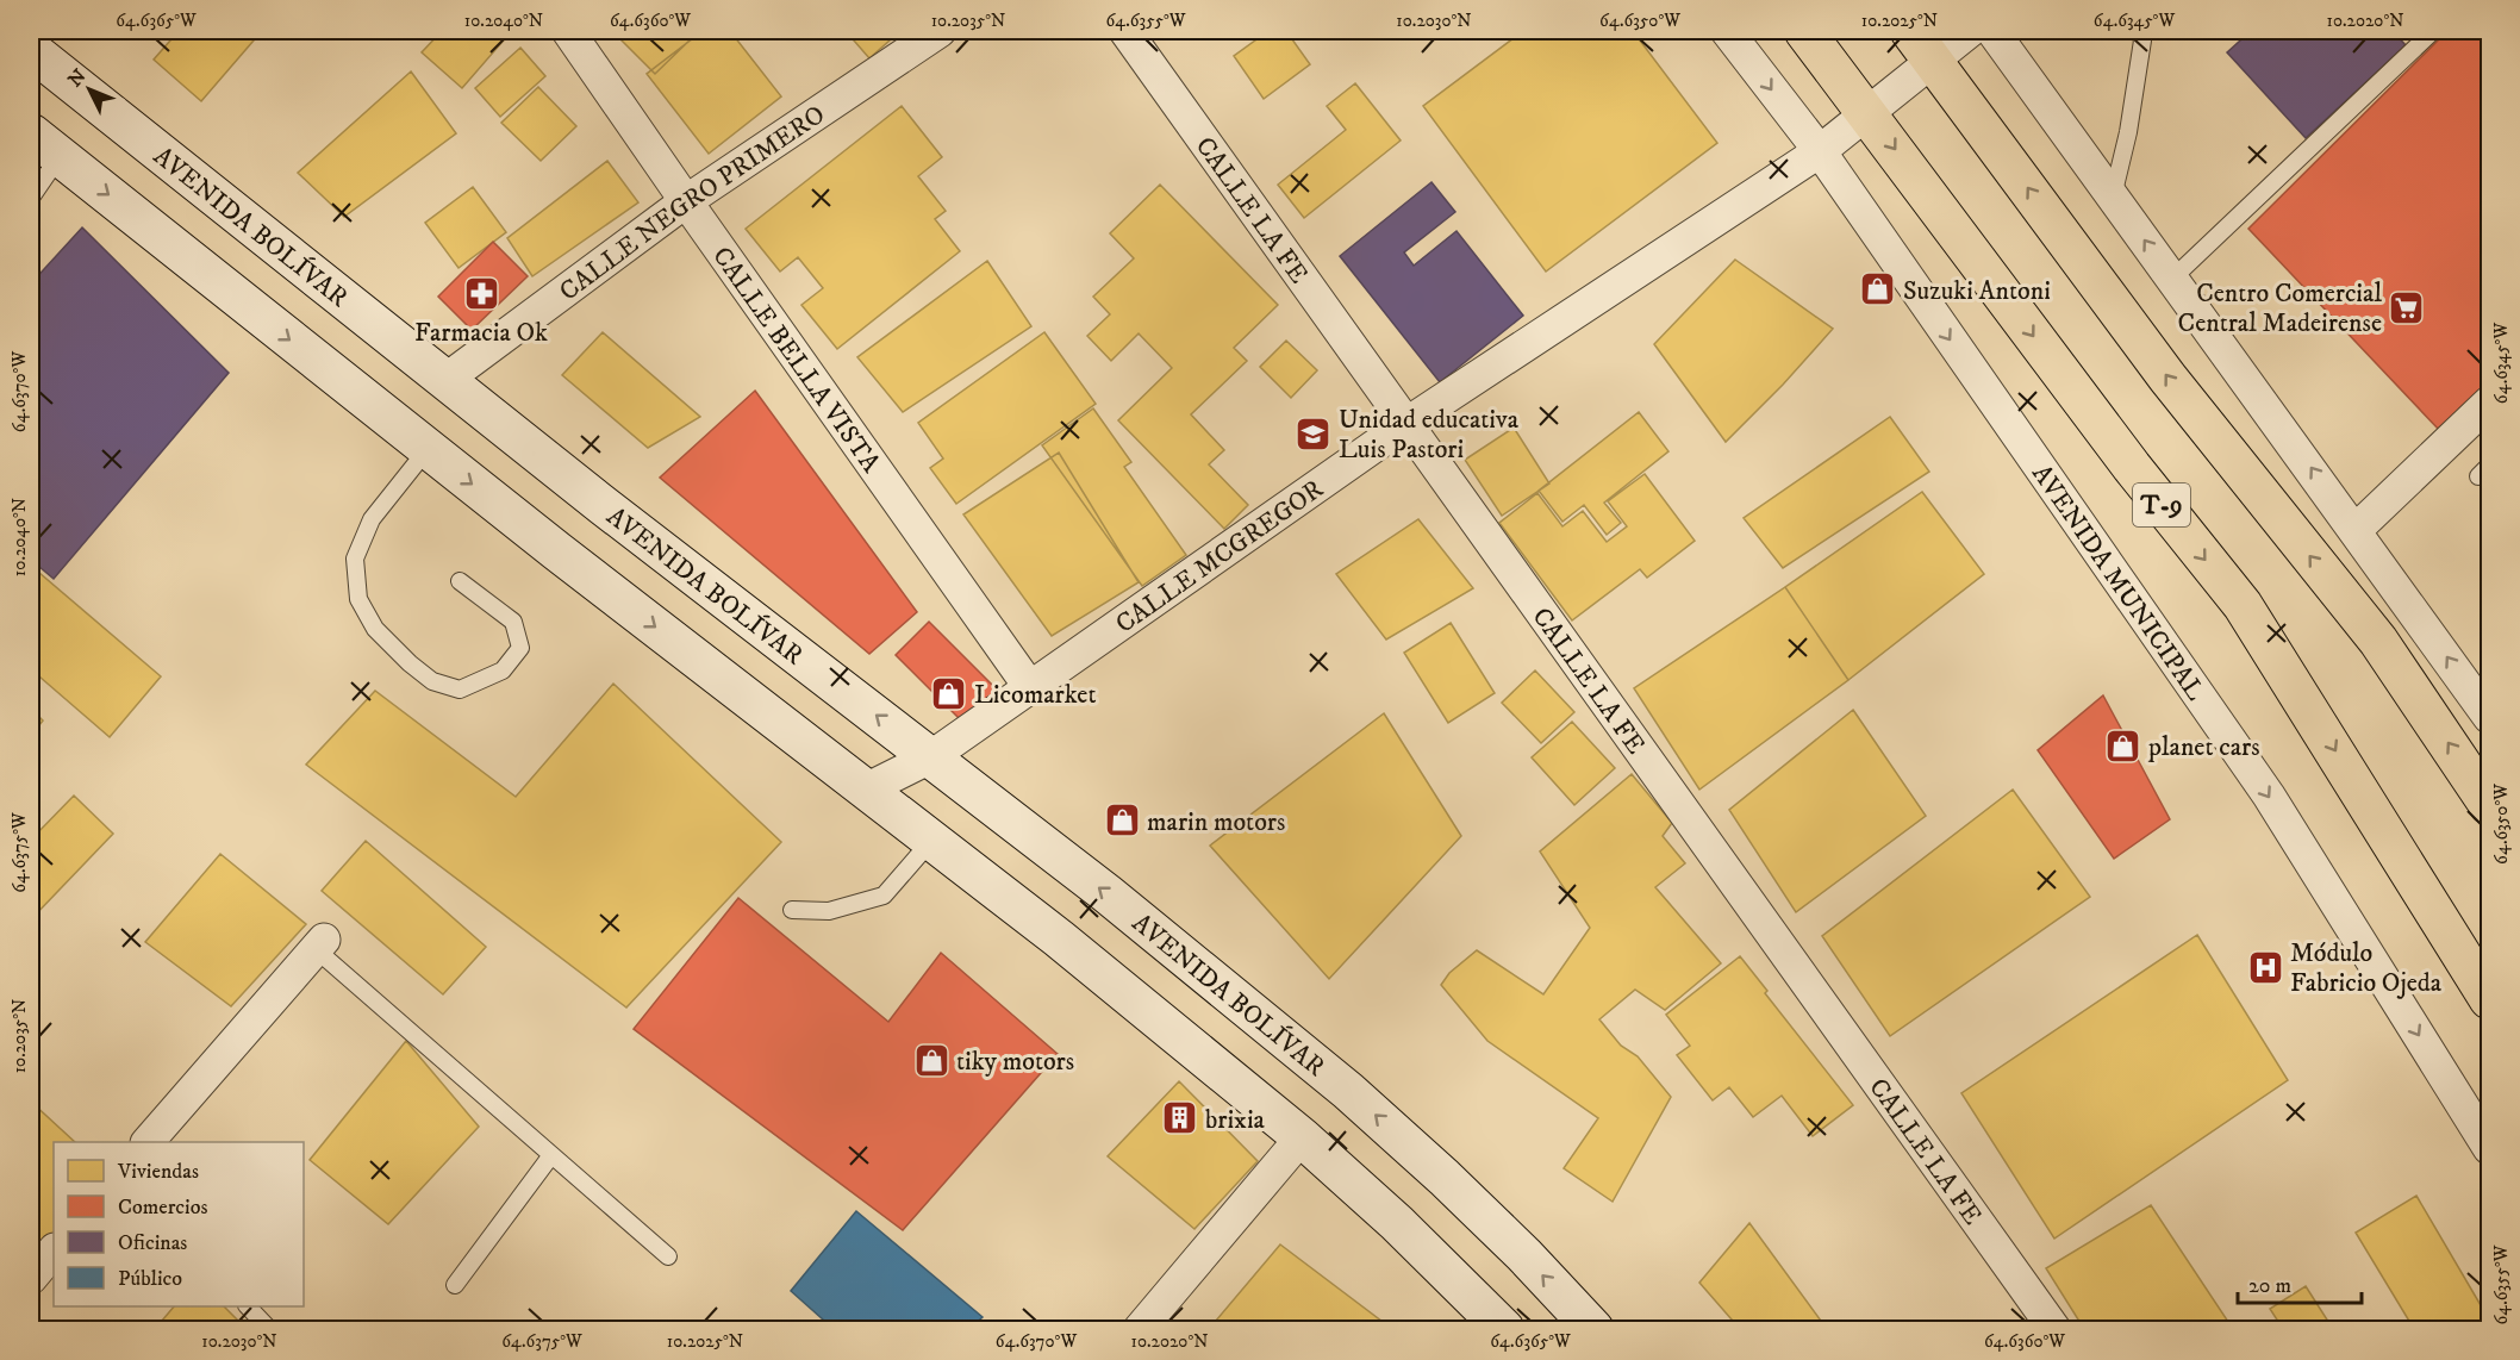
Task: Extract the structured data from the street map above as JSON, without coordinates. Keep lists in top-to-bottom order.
{
  "streets": {
    "highway": ["T-9"],
    "street": [
      "CALLE NEGRO PRIMERO",
      "CALLE LA FE",
      "AVENIDA BOLÍVAR",
      "CALLE BELLA VISTA",
      "CALLE MCGREGOR",
      "AVENIDA MUNICIPAL"
    ]
  },
  "crossings": [
    ["CALLE NEGRO PRIMERO", "AVENIDA BOLÍVAR"],
    ["CALLE NEGRO PRIMERO", "CALLE BELLA VISTA"],
    ["CALLE LA FE", "CALLE MCGREGOR"],
    ["AVENIDA BOLÍVAR", "CALLE MCGREGOR"],
    ["CALLE BELLA VISTA", "CALLE MCGREGOR"],
    ["T-9", "CALLE MCGREGOR"],
    ["CALLE MCGREGOR", "AVENIDA MUNICIPAL"]
  ],
  "places": {
    "shop": [
      "Suzuki Antoni",
      "Licomarket",
      "planet cars",
      "marin motors",
      "tiky motors"
    ],
    "pharmacy": ["Farmacia Ok"],
    "supermarket": ["Centro Comercial Central Madeirense"],
    "school or university": ["Unidad educativa Luis Pastori"],
    "hospital": ["Módulo Fabricio Ojeda"],
    "building": ["brixia"]
  },
  "legend": [
    "Viviendas",
    "Comercios",
    "Oficinas",
    "Público"
  ],
  "scale_bar": "20 m",
  "north": "top left",
  "coordinates": [
    "64.6365°W",
    "10.2040°N",
    "64.6360°W",
    "10.2035°N",
    "64.6355°W",
    "10.2030°N",
    "64.6350°W",
    "10.2025°N",
    "64.6345°W",
    "10.2020°N",
    "64.6370°W",
    "64.6375°W"
  ]
}
